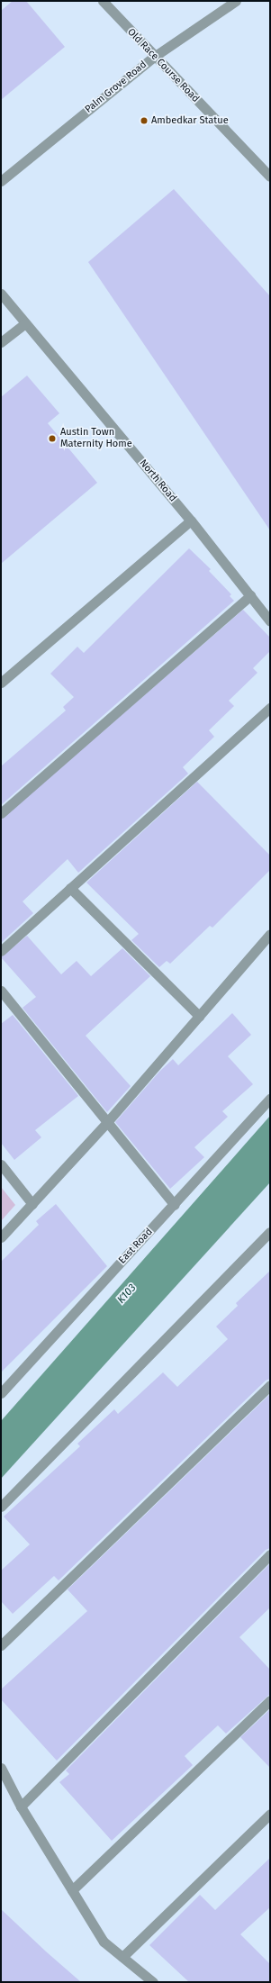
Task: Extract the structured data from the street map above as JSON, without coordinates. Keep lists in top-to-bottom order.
{
  "streets": {
    "street": [
      "Old Race Course Road",
      "Palm Grove Road",
      "North Road",
      "East Road"
    ]
  },
  "crossings": [
    ["Old Race Course Road", "Palm Grove Road"]
  ],
  "water": ["K103"],
  "places": ["Ambedkar Statue", "Austin Town Maternity Home"]
}
